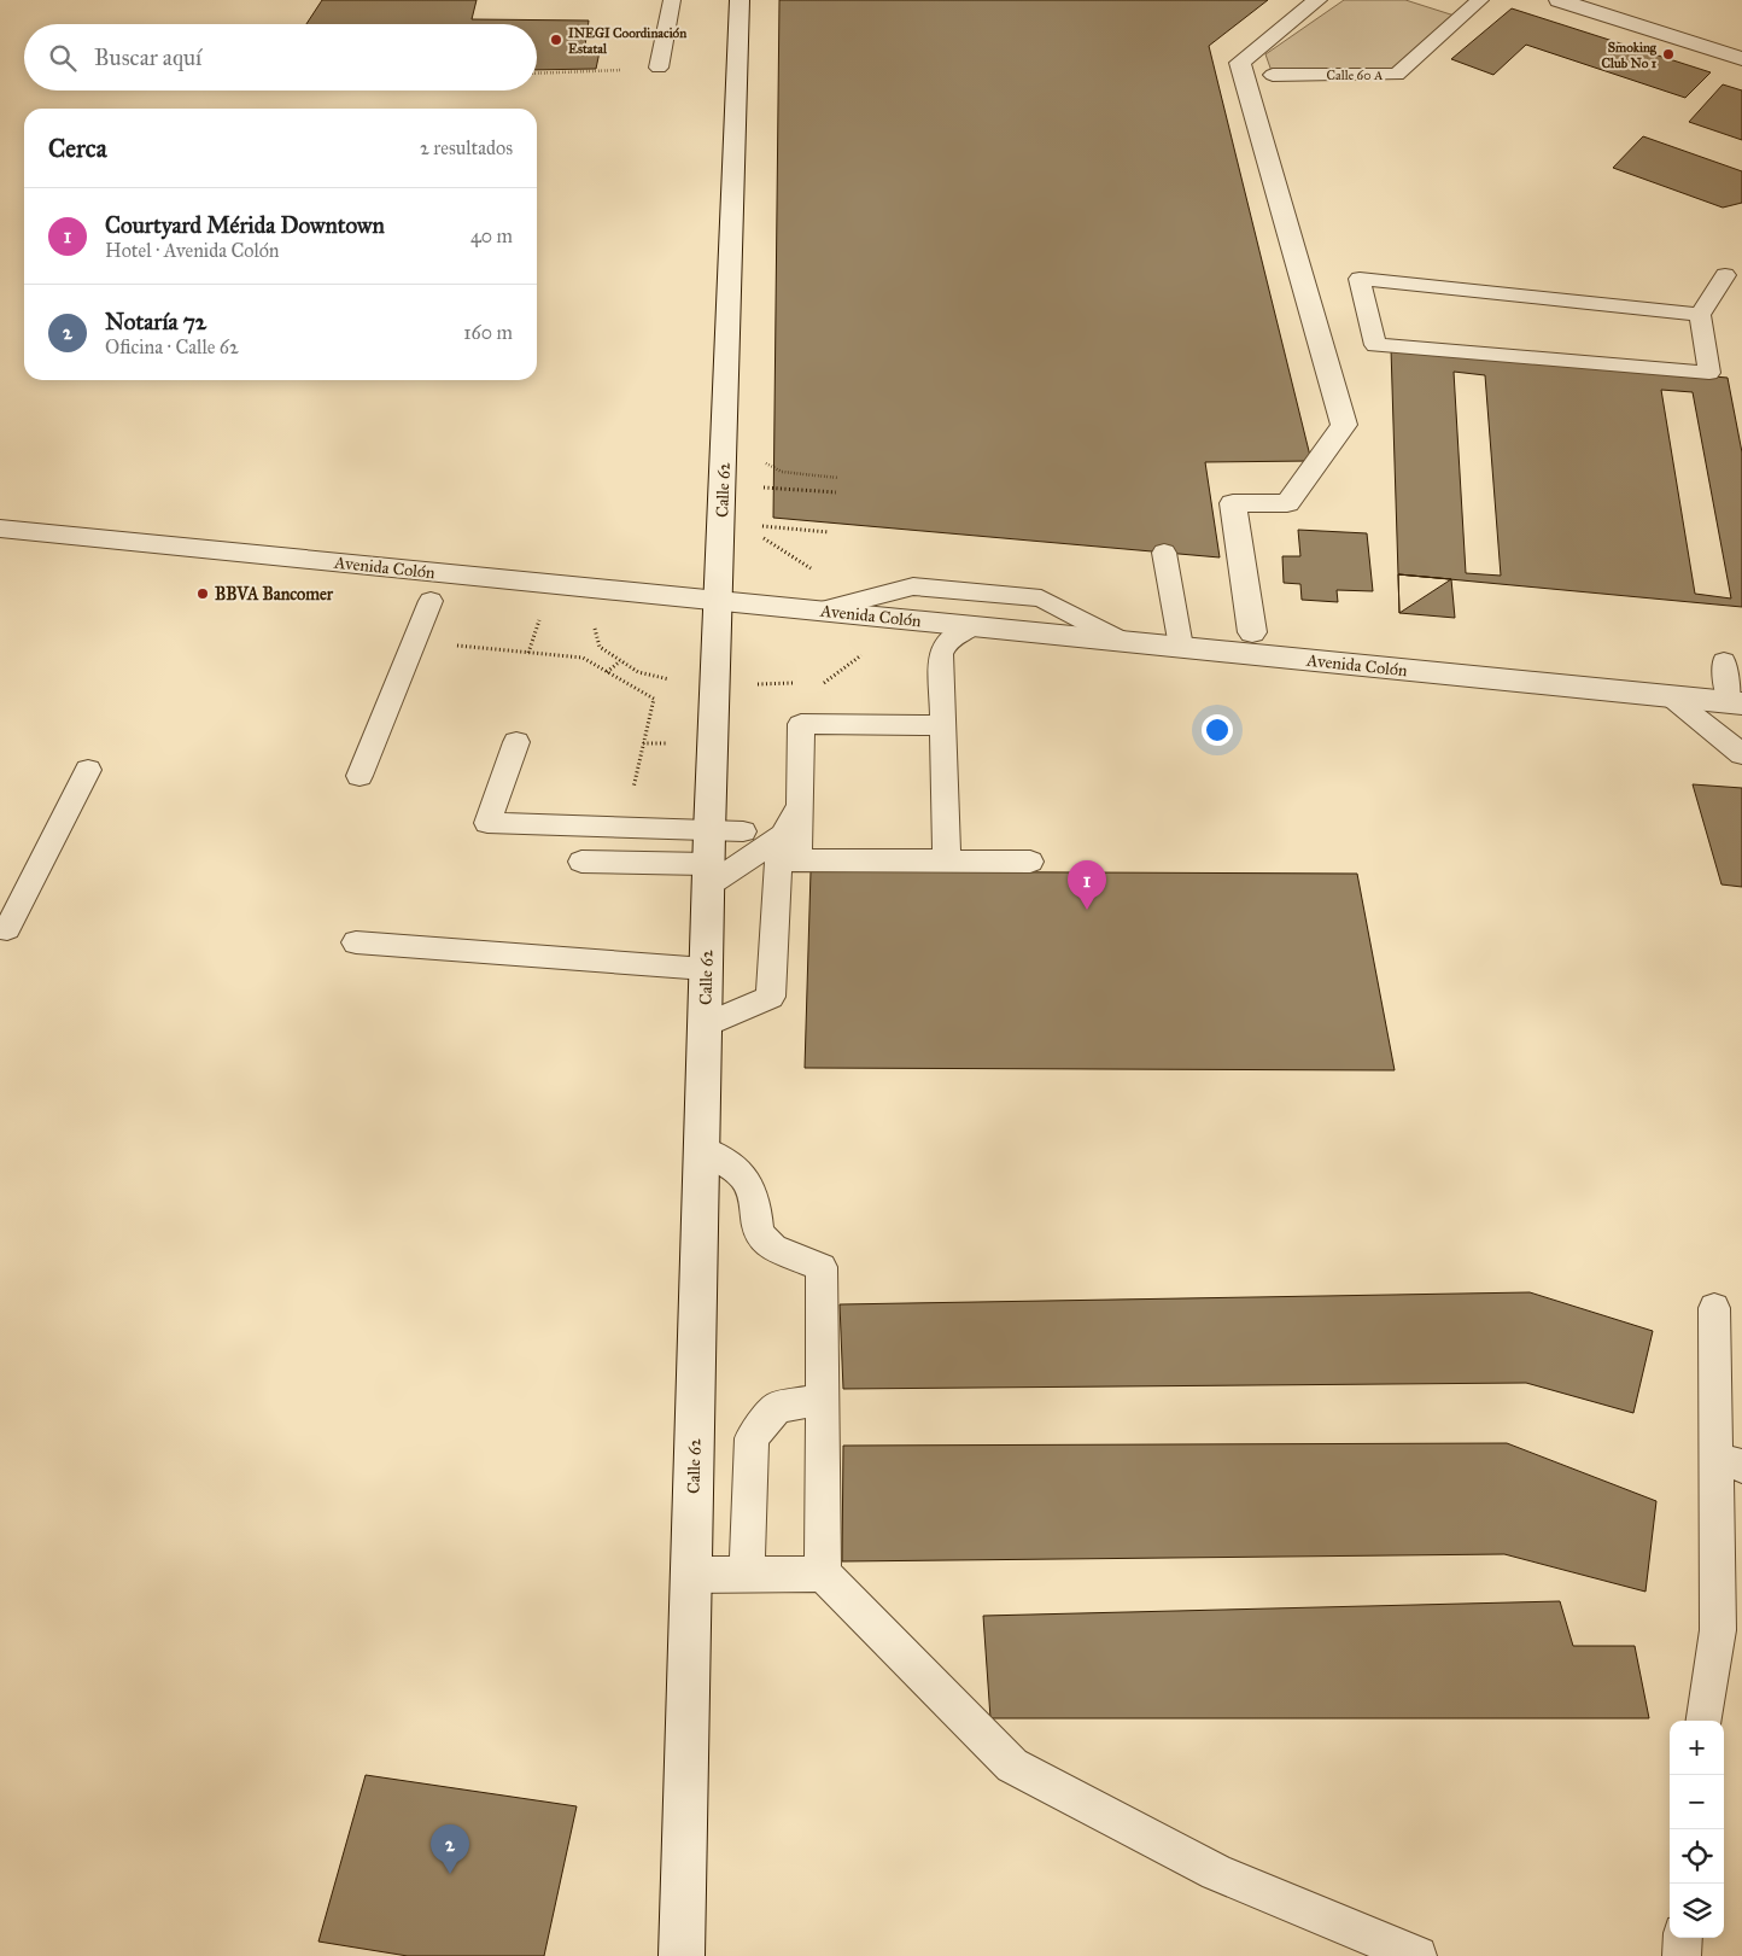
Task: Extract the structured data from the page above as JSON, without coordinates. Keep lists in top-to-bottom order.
{
  "streets": {
    "street": ["Calle 62", "Avenida Colón"],
    "lane": ["Calle 60 A"]
  },
  "crossings": [
    ["Calle 62", "Avenida Colón"]
  ],
  "places": ["INEGI Coordinación Estatal", "Smoking Club No 1", "BBVA Bancomer"],
  "page": {
    "search": "Buscar aquí",
    "heading": ["Cerca", "2 resultados"],
    "list": [
      {
        "mark": "1",
        "name": "Courtyard Mérida Downtown",
        "note": "Hotel · Avenida Colón",
        "value": "40 m"
      },
      {
        "mark": "2",
        "name": "Notaría 72",
        "note": "Oficina · Calle 62",
        "value": "160 m"
      }
    ],
    "pins": ["1", "2"],
    "map_buttons": ["+", "−"]
  }
}
